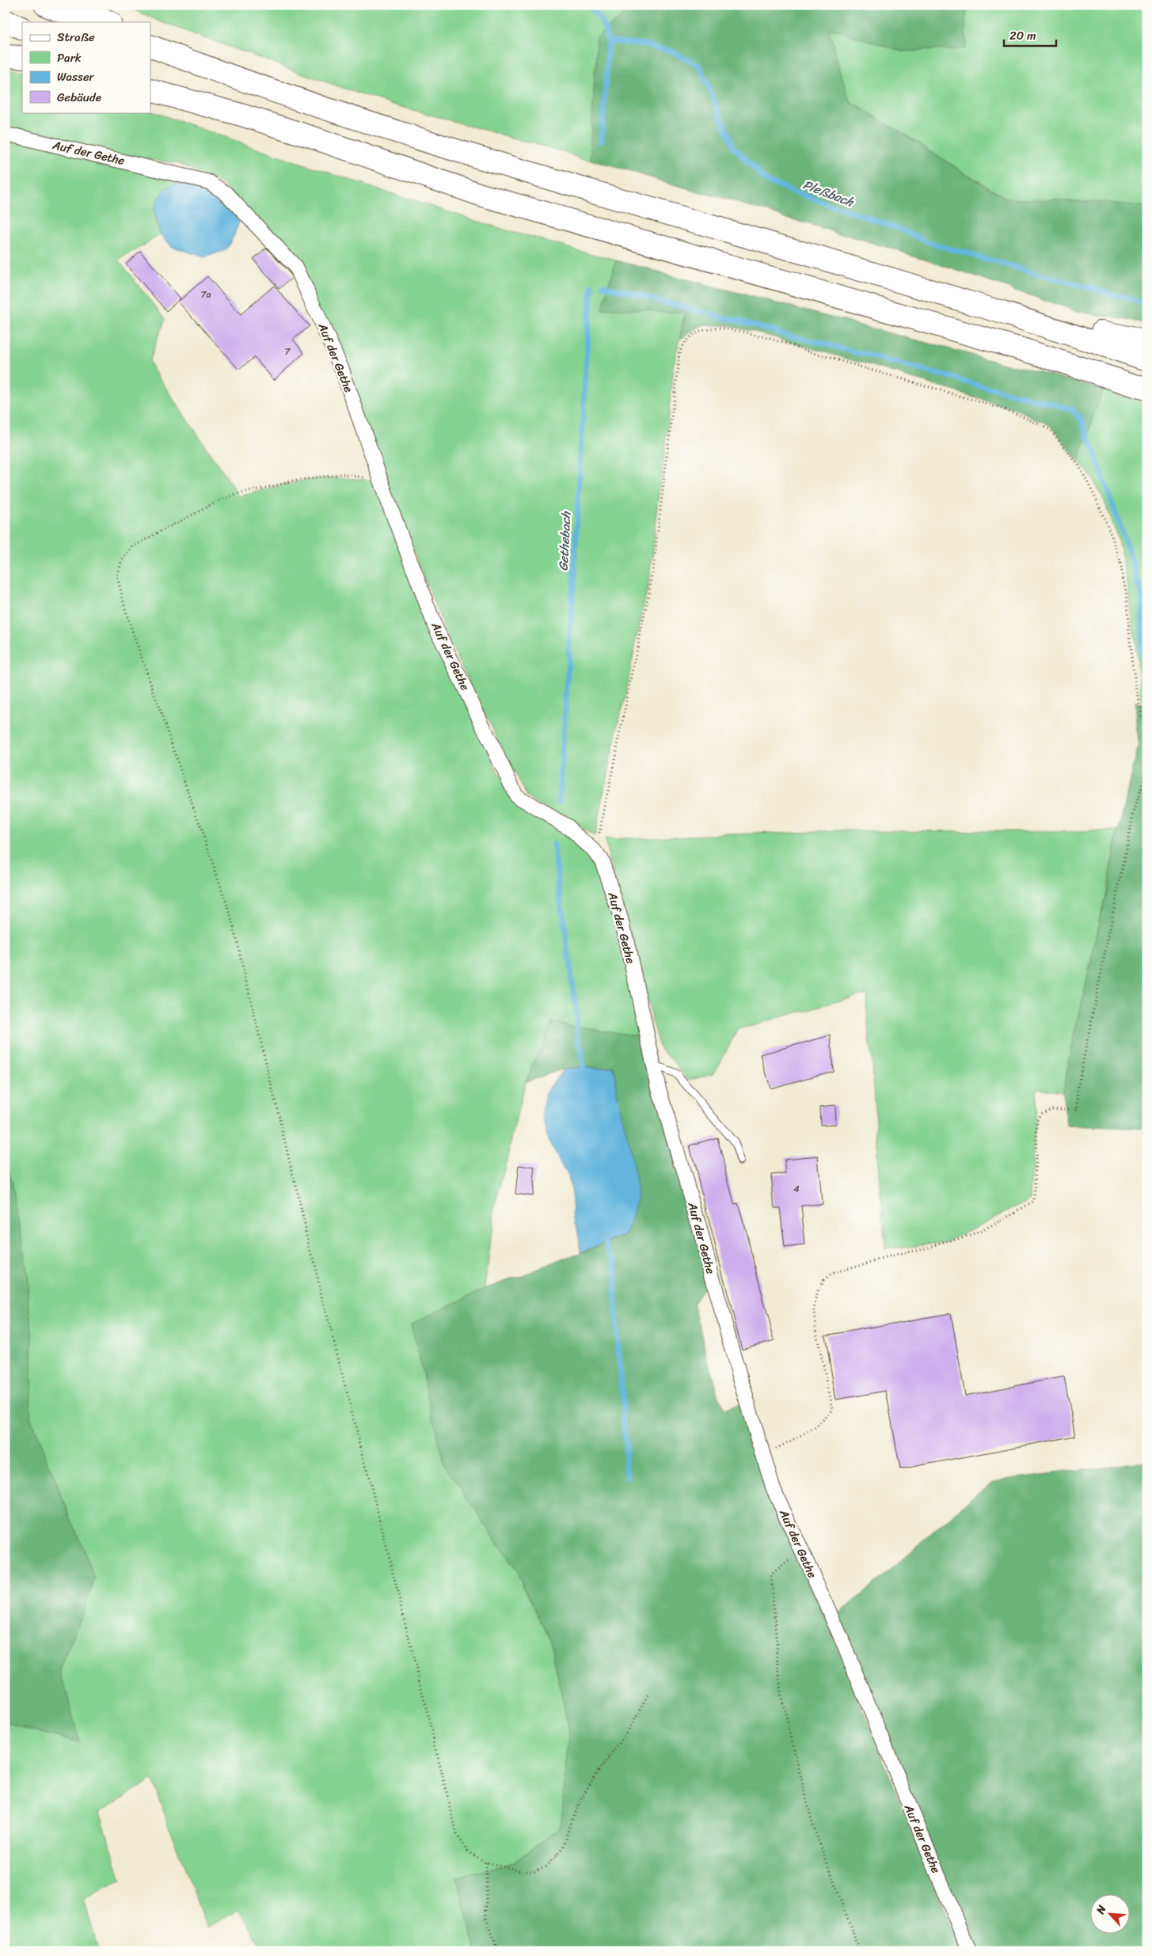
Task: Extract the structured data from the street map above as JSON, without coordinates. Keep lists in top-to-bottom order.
{
  "streets": {
    "street": ["Auf der Gethe"]
  },
  "water": ["Pleßbach", "Gethebach"],
  "house_numbers": ["7a", "7", "4"],
  "legend": [
    "Straße",
    "Park",
    "Wasser",
    "Gebäude"
  ],
  "scale_bar": "20 m",
  "north": "top left"
}
